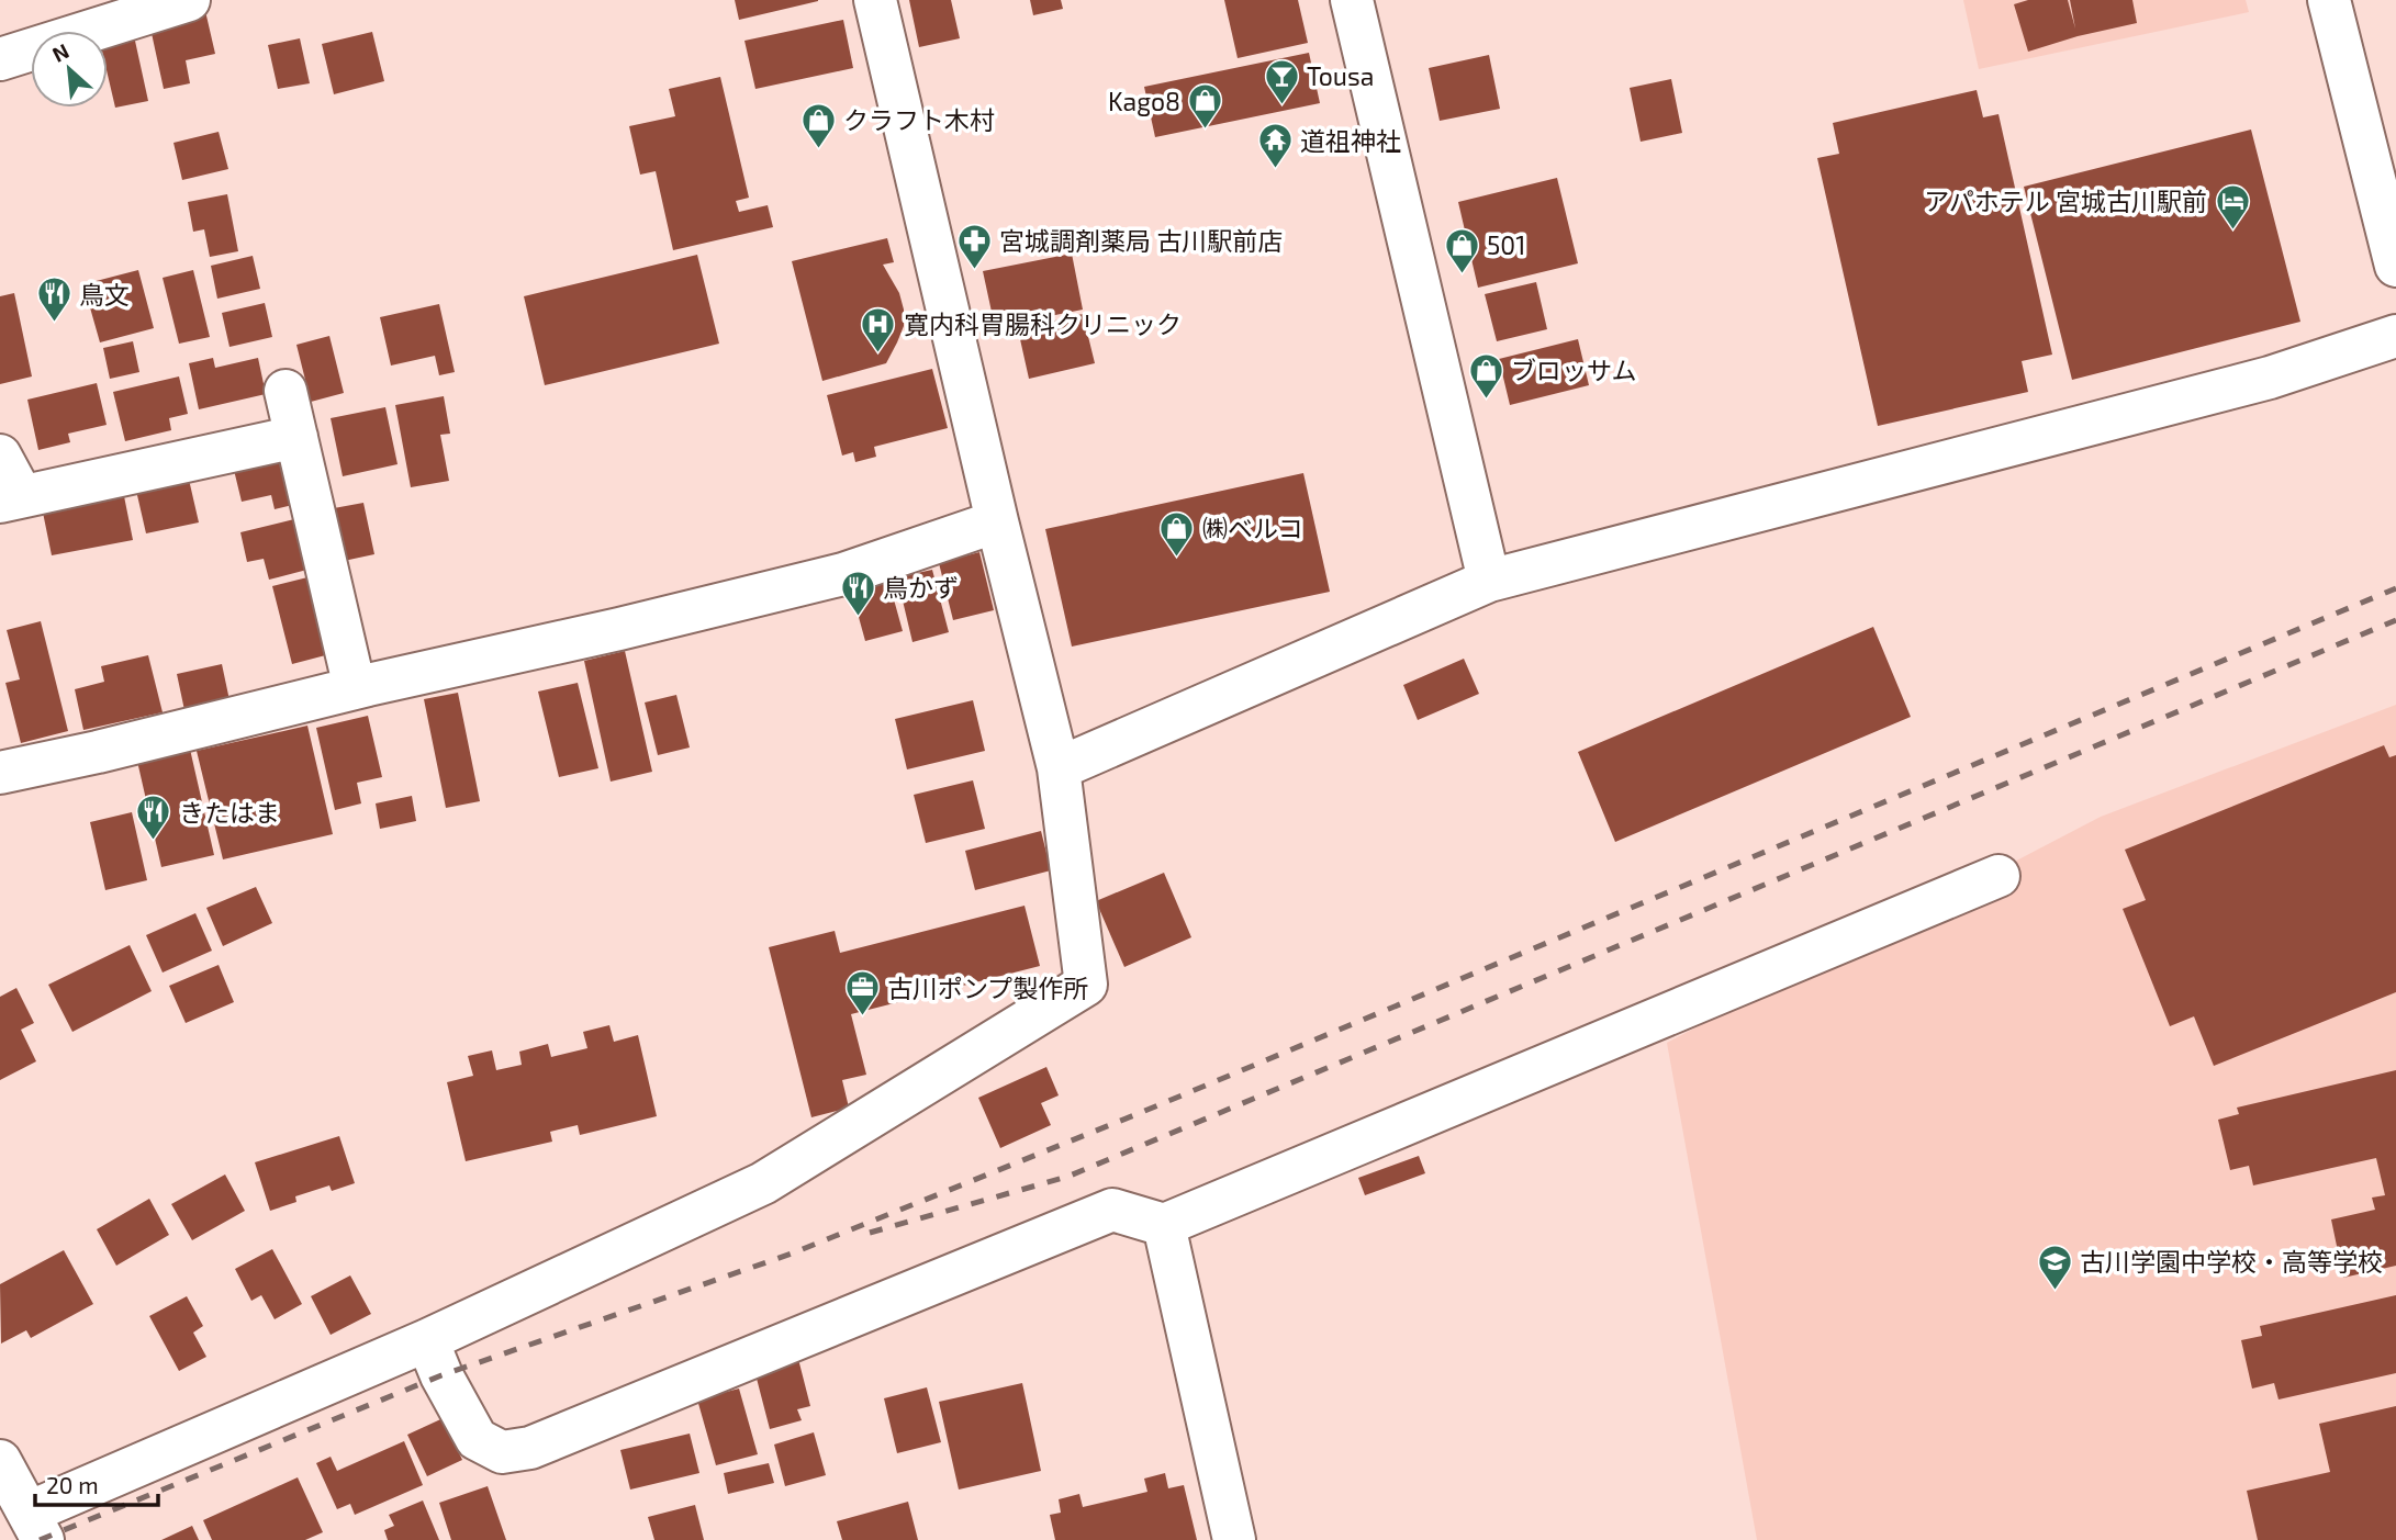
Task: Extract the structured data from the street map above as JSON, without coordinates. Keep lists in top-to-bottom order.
{
  "places": {
    "bar": ["Tousa"],
    "shop": [
      "Kago8",
      "クラフト木村",
      "501",
      "ブロッサム",
      "㈱ベルコ"
    ],
    "temple": ["道祖神社"],
    "hotel": ["アパホテル 宮城古川駅前"],
    "pharmacy": ["宮城調剤薬局 古川駅前店"],
    "restaurant": ["鳥文", "鳥かず", "きたはま"],
    "hospital": ["寛内科胃腸科クリニック"],
    "office": ["古川ポンプ製作所"],
    "school or university": ["古川学園中学校・高等学校"]
  },
  "scale_bar": "20 m",
  "north": "top left"
}
